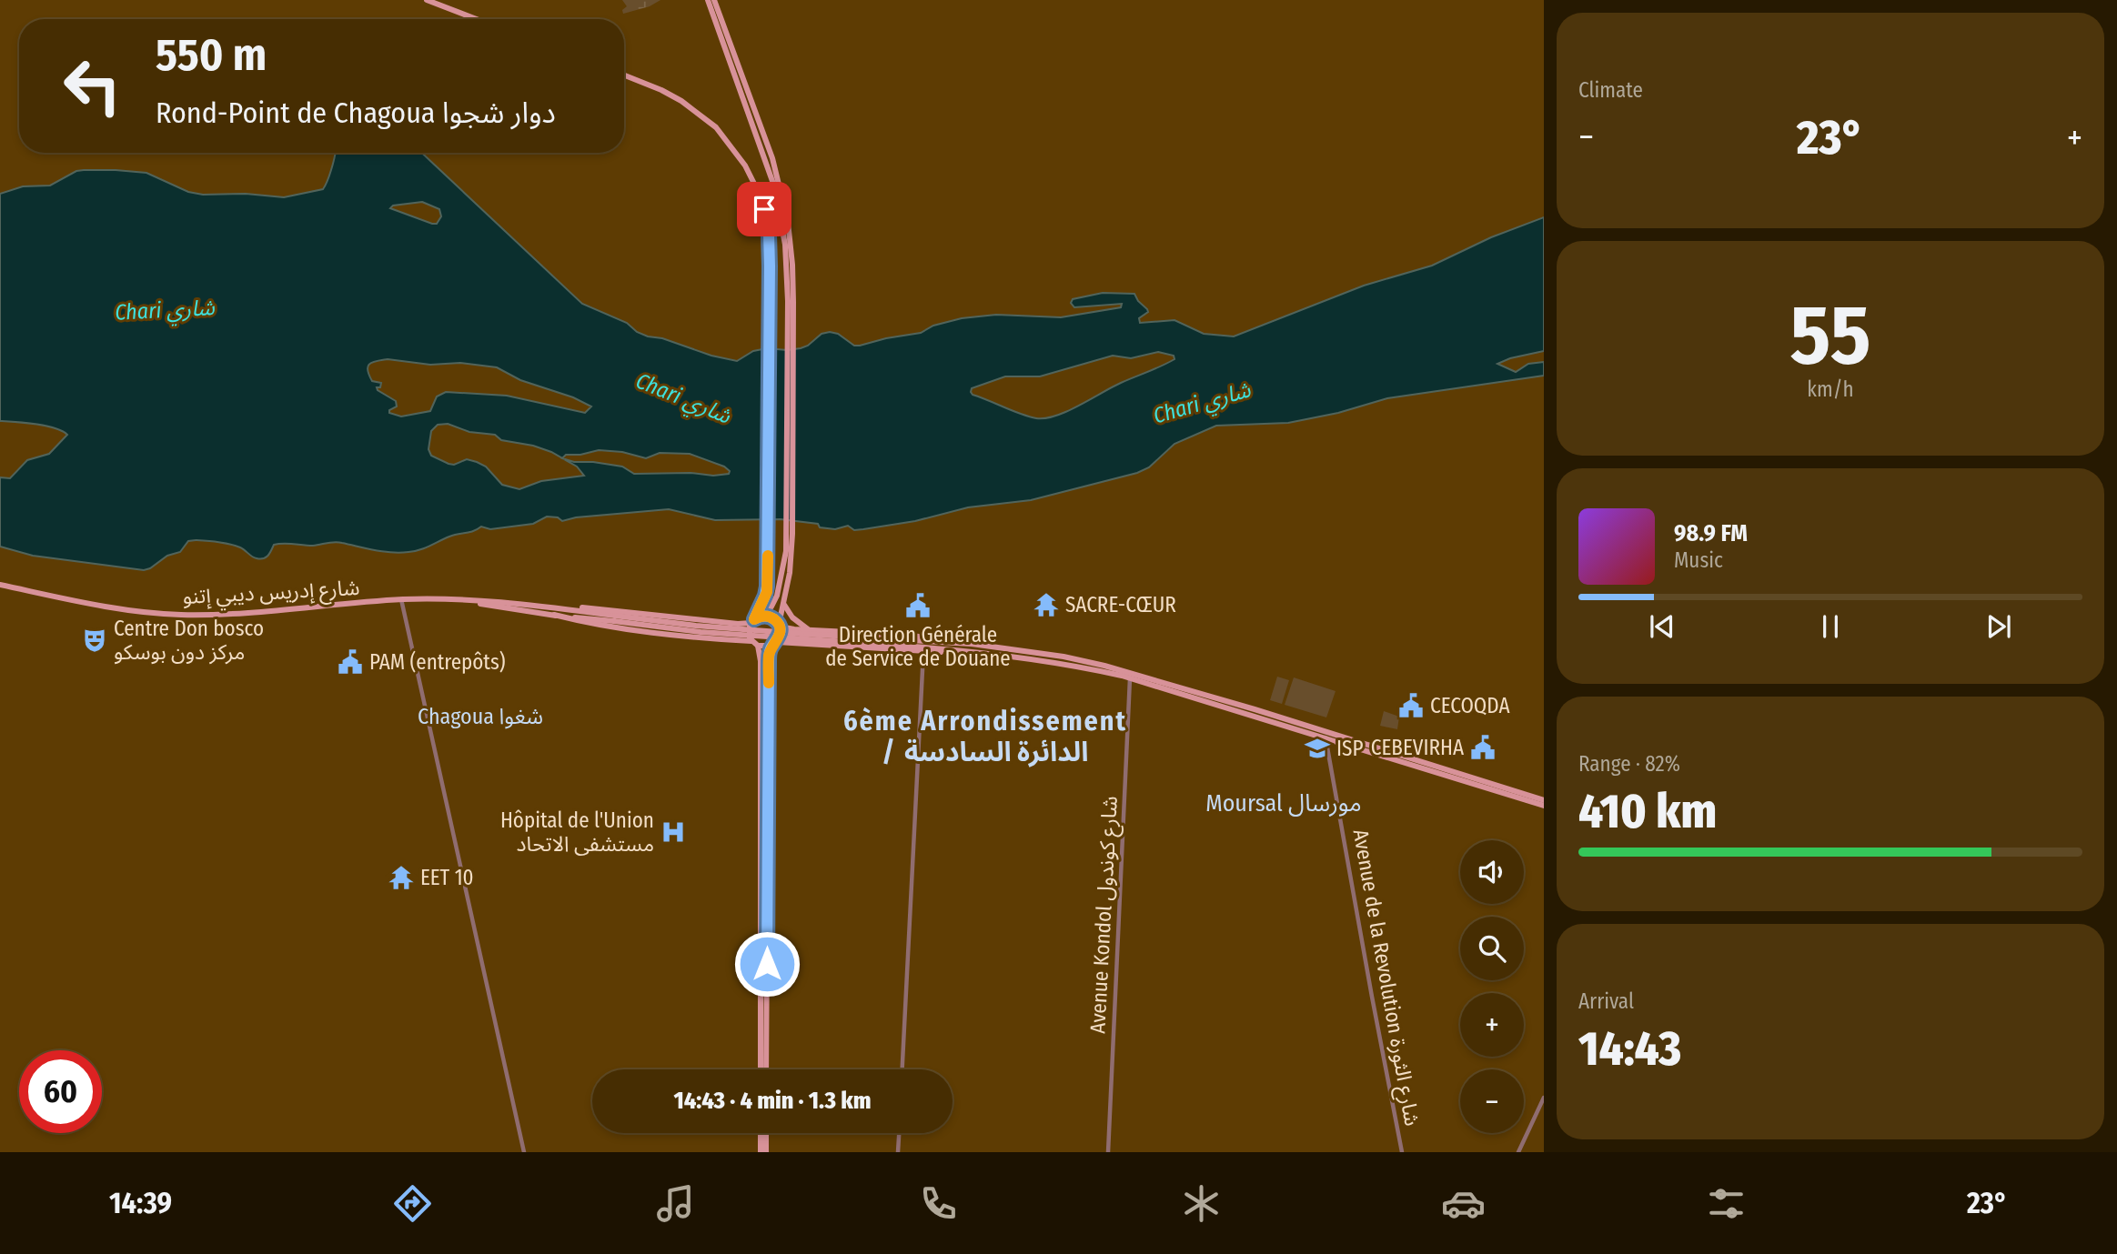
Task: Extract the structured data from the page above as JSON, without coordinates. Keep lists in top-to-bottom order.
{
  "streets": {
    "main road": ["شارع إدريس ديبي إتنو"],
    "street": ["Avenue Kondol شارع كوندول", "Avenue de la Revolution شارع الثورة"]
  },
  "districts": ["Chagoua شغوا", "6ème Arrondissement / الدائرة السادسة", "Moursal مورسال"],
  "water": ["Chari شاري"],
  "places": {
    "temple": ["SACRE-CŒUR", "EET 10"],
    "public building": [
      "Direction Générale de Service de Douane",
      "PAM (entrepôts)",
      "CECOQDA",
      "CEBEVIRHA"
    ],
    "theatre": ["Centre Don bosco مركز دون بوسكو"],
    "school or university": ["ISP"],
    "hospital": ["Hôpital de l'Union مستشفى الاتحاد"]
  },
  "page": {
    "tile": [
      "Climate",
      ["55", "km/h"],
      ["Range · 82%", "410 km"],
      ["Arrival", "14:43"]
    ],
    "turn": ["550 m", "Rond-Point de Chagoua دوار شجوا"],
    "heat": ["−", "23°", "+"],
    "song": ["98.9 FM", "Music"],
    "map_buttons": ["+", "−"],
    "limit": "60",
    "trip": "14:43 · 4 min · 1.3 km",
    "tabs": ["14:39", "23°"]
  }
}
